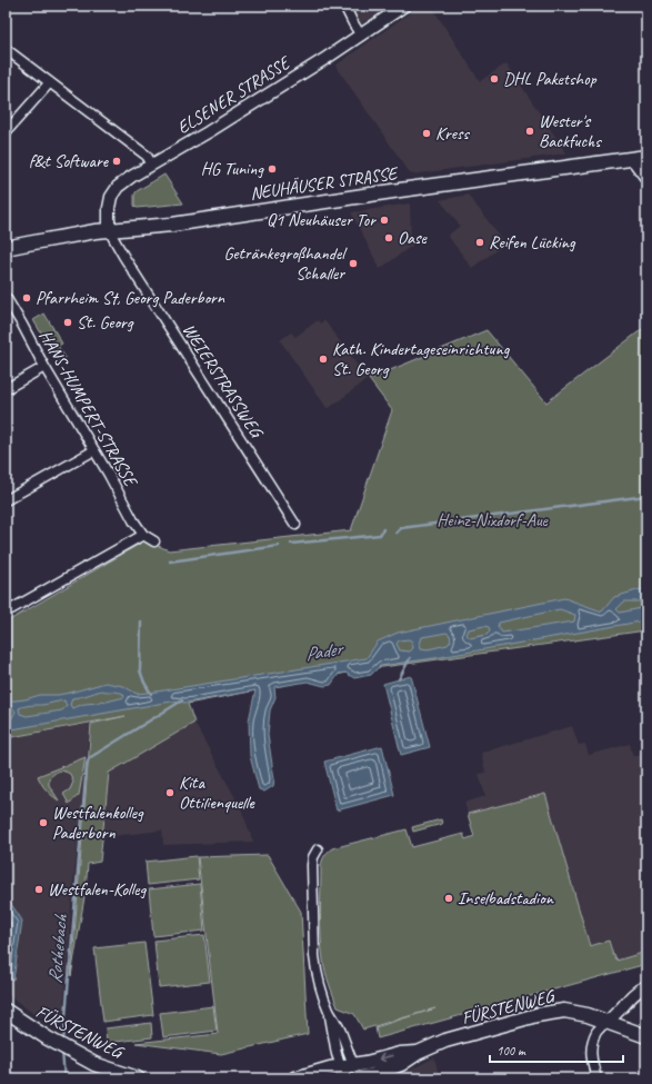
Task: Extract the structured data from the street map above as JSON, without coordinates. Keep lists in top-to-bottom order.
{
  "streets": {
    "main road": ["NEUHÄUSER STRASSE", "FÜRSTENWEG"],
    "street": ["ELSENER STRASSE", "WEIERSTRASSWEG", "HANS-HUMPERT-STRASSE"]
  },
  "crossings": [
    ["ELSENER STRASSE", "NEUHÄUSER STRASSE"],
    ["ELSENER STRASSE", "WEIERSTRASSWEG"],
    ["NEUHÄUSER STRASSE", "WEIERSTRASSWEG"]
  ],
  "water": ["Pader", "Rothebach"],
  "parks": ["Heinz-Nixdorf-Aue"],
  "places": [
    "DHL Paketshop",
    "Wester's Backfuchs",
    "Kress",
    "f&t Software",
    "HG Tuning",
    "Q1 Neuhäuser Tor",
    "Oase",
    "Reifen Lücking",
    "Getränkegroßhandel Schaller",
    "Pfarrheim St, Georg Paderborn",
    "St. Georg",
    "Kath. Kindertageseinrichtung St. Georg",
    "Kita Ottilienquelle",
    "Westfalenkolleg Paderborn",
    "Westfalen-Kolleg",
    "Inselbadstadion"
  ],
  "scale_bar": "100 m"
}
